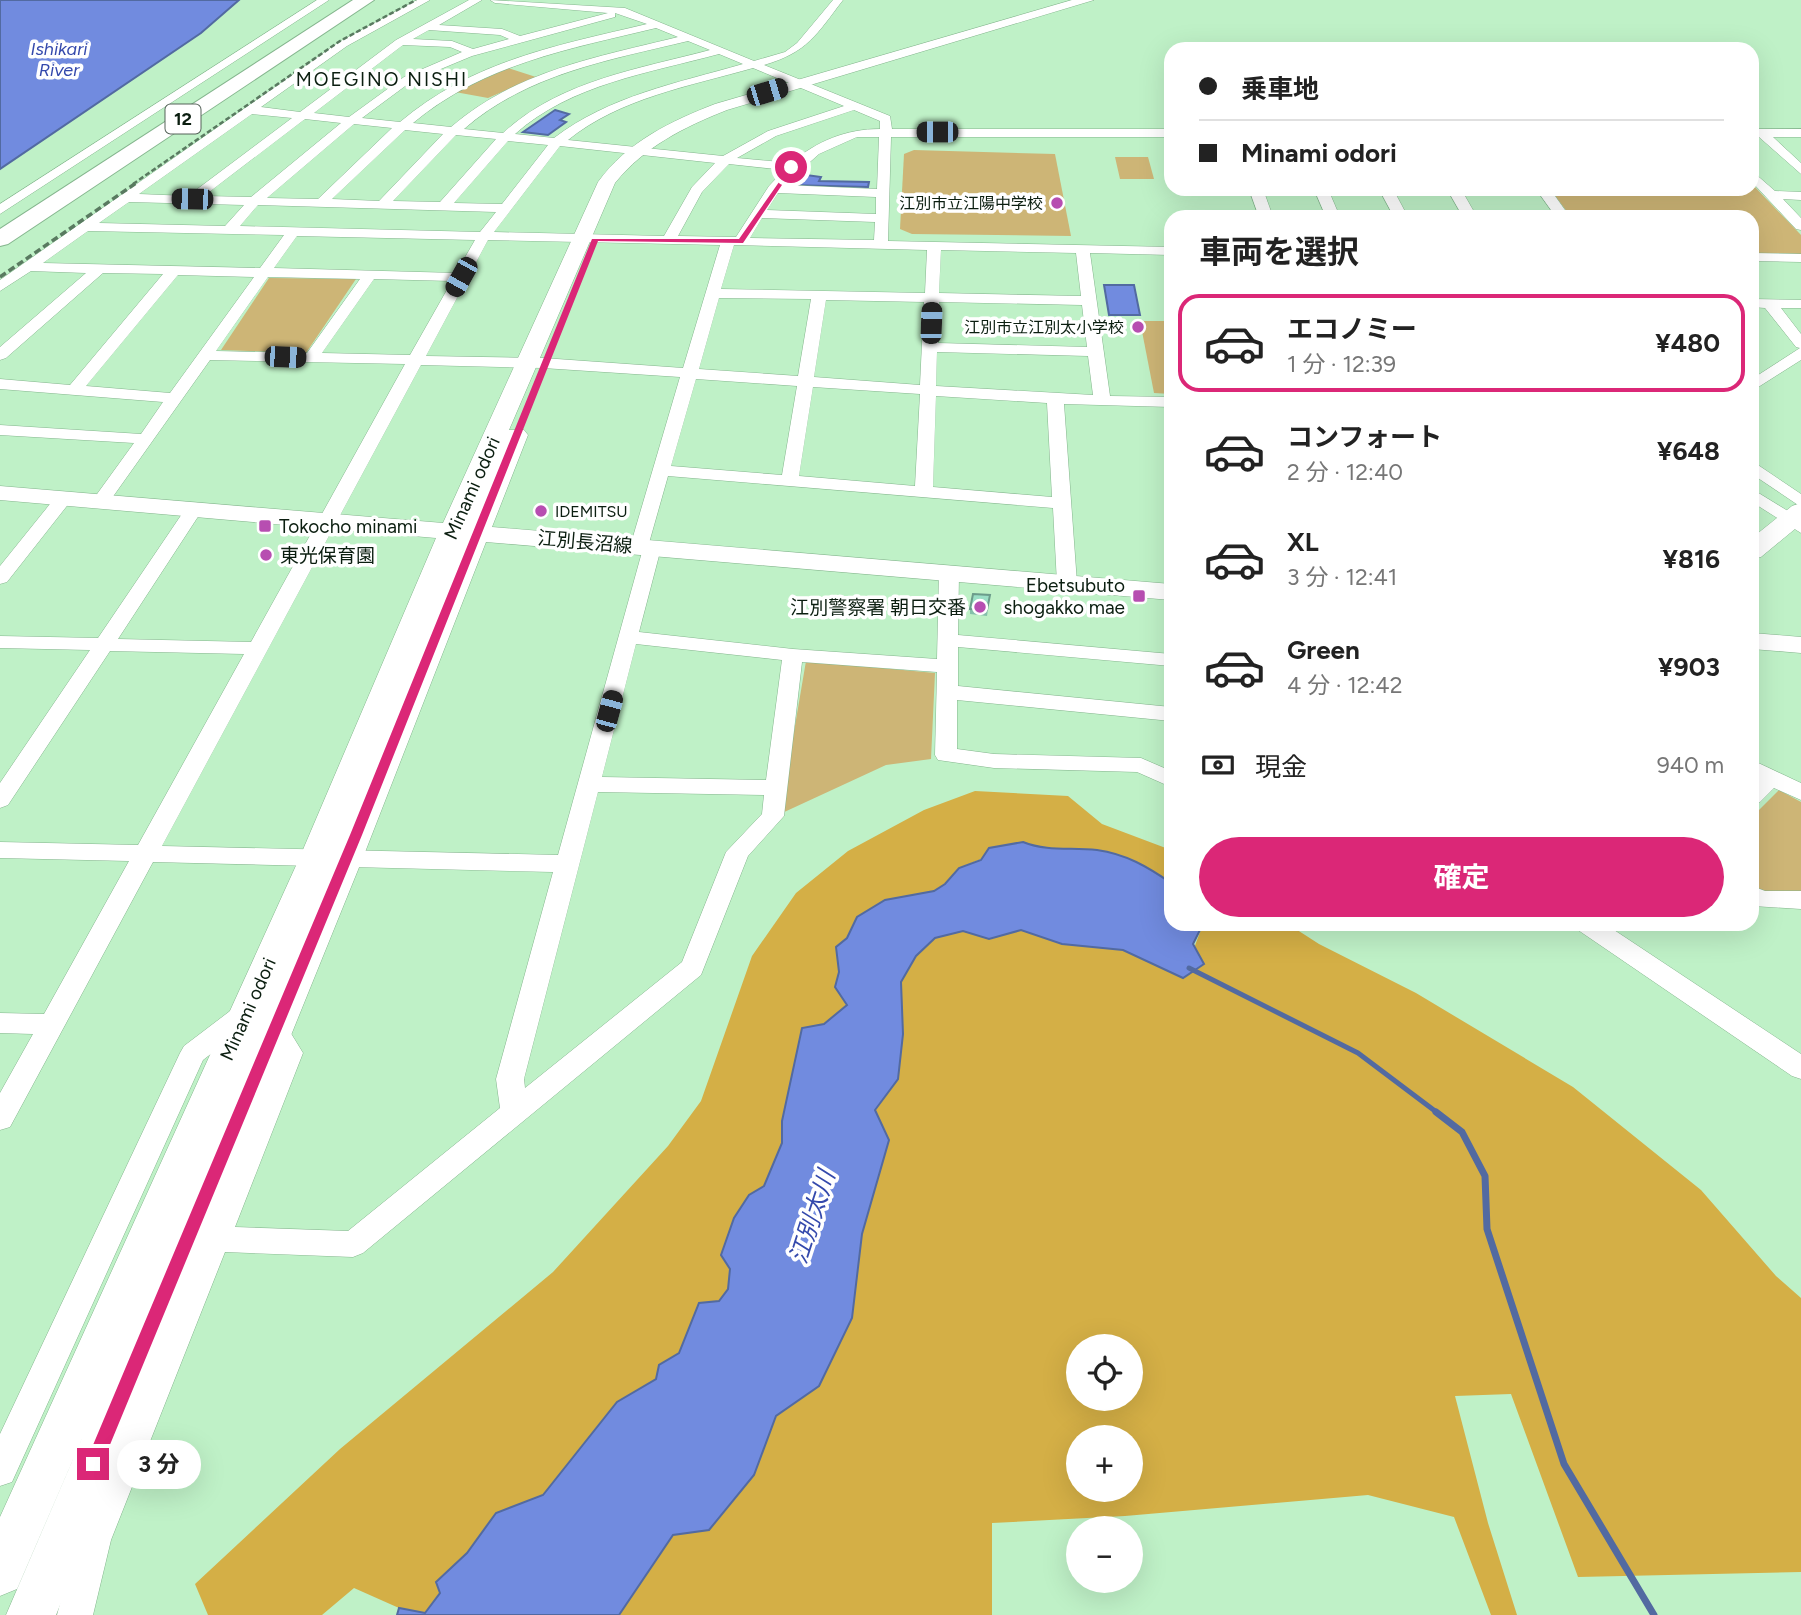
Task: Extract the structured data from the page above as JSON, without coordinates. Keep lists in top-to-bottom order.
{
  "streets": {
    "highway": ["12"],
    "main road": ["Minami odori", "江別長沼線"]
  },
  "crossings": [
    ["Minami odori", "江別長沼線"]
  ],
  "districts": ["MOEGINO NISHI"],
  "water": ["Ishikari River", "江別太川"],
  "places": {
    "other": [
      "江別市立江陽中学校",
      "江別市立江別太小学校",
      "IDEMITSU",
      "東光保育園",
      "江別警察署 朝日交番"
    ],
    "transit": ["Tokocho minami", "Ebetsubuto shogakko mae"]
  },
  "page": {
    "banner": ["乗車地", "Minami odori"],
    "heading": "車両を選択",
    "list": [
      {
        "name": "エコノミー",
        "note": "1 分 · 12:39",
        "value": "¥480"
      },
      {
        "name": "コンフォート",
        "note": "2 分 · 12:40",
        "value": "¥648"
      },
      {
        "name": "XL",
        "note": "3 分 · 12:41",
        "value": "¥816"
      },
      {
        "name": "Green",
        "note": "4 分 · 12:42",
        "value": "¥903"
      }
    ],
    "pay": ["現金", "940 m"],
    "buttons": "確定",
    "map_buttons": ["+", "−"],
    "bubble": "3 分"
  }
}
